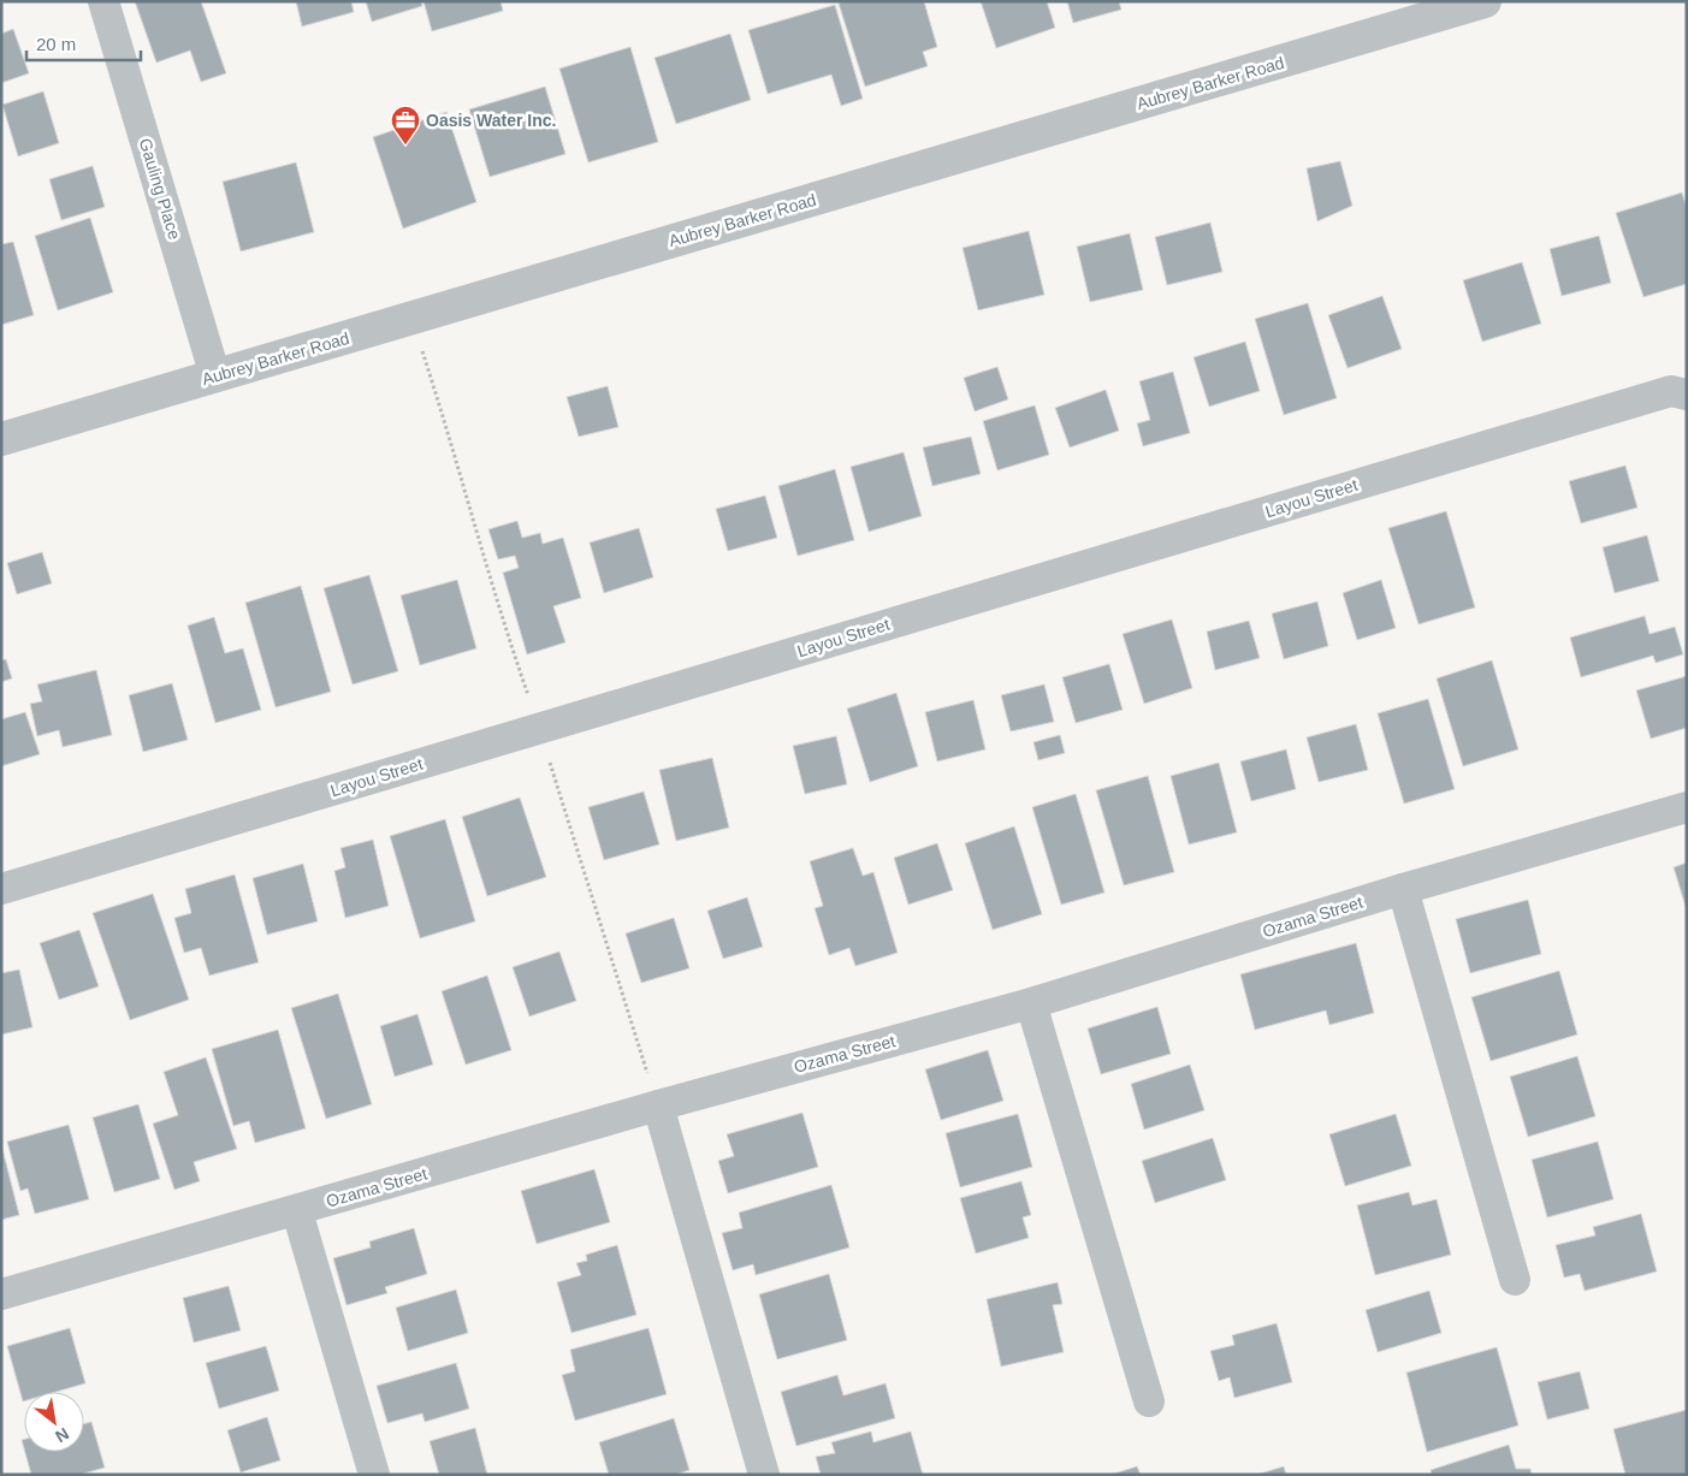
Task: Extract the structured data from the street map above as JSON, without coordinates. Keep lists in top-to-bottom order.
{
  "streets": {
    "street": [
      "Aubrey Barker Road",
      "Gauling Place",
      "Layou Street",
      "Ozama Street"
    ]
  },
  "crossings": [
    ["Aubrey Barker Road", "Gauling Place"]
  ],
  "places": {
    "office": ["Oasis Water Inc."]
  },
  "scale_bar": "20 m",
  "north": "bottom right"
}
